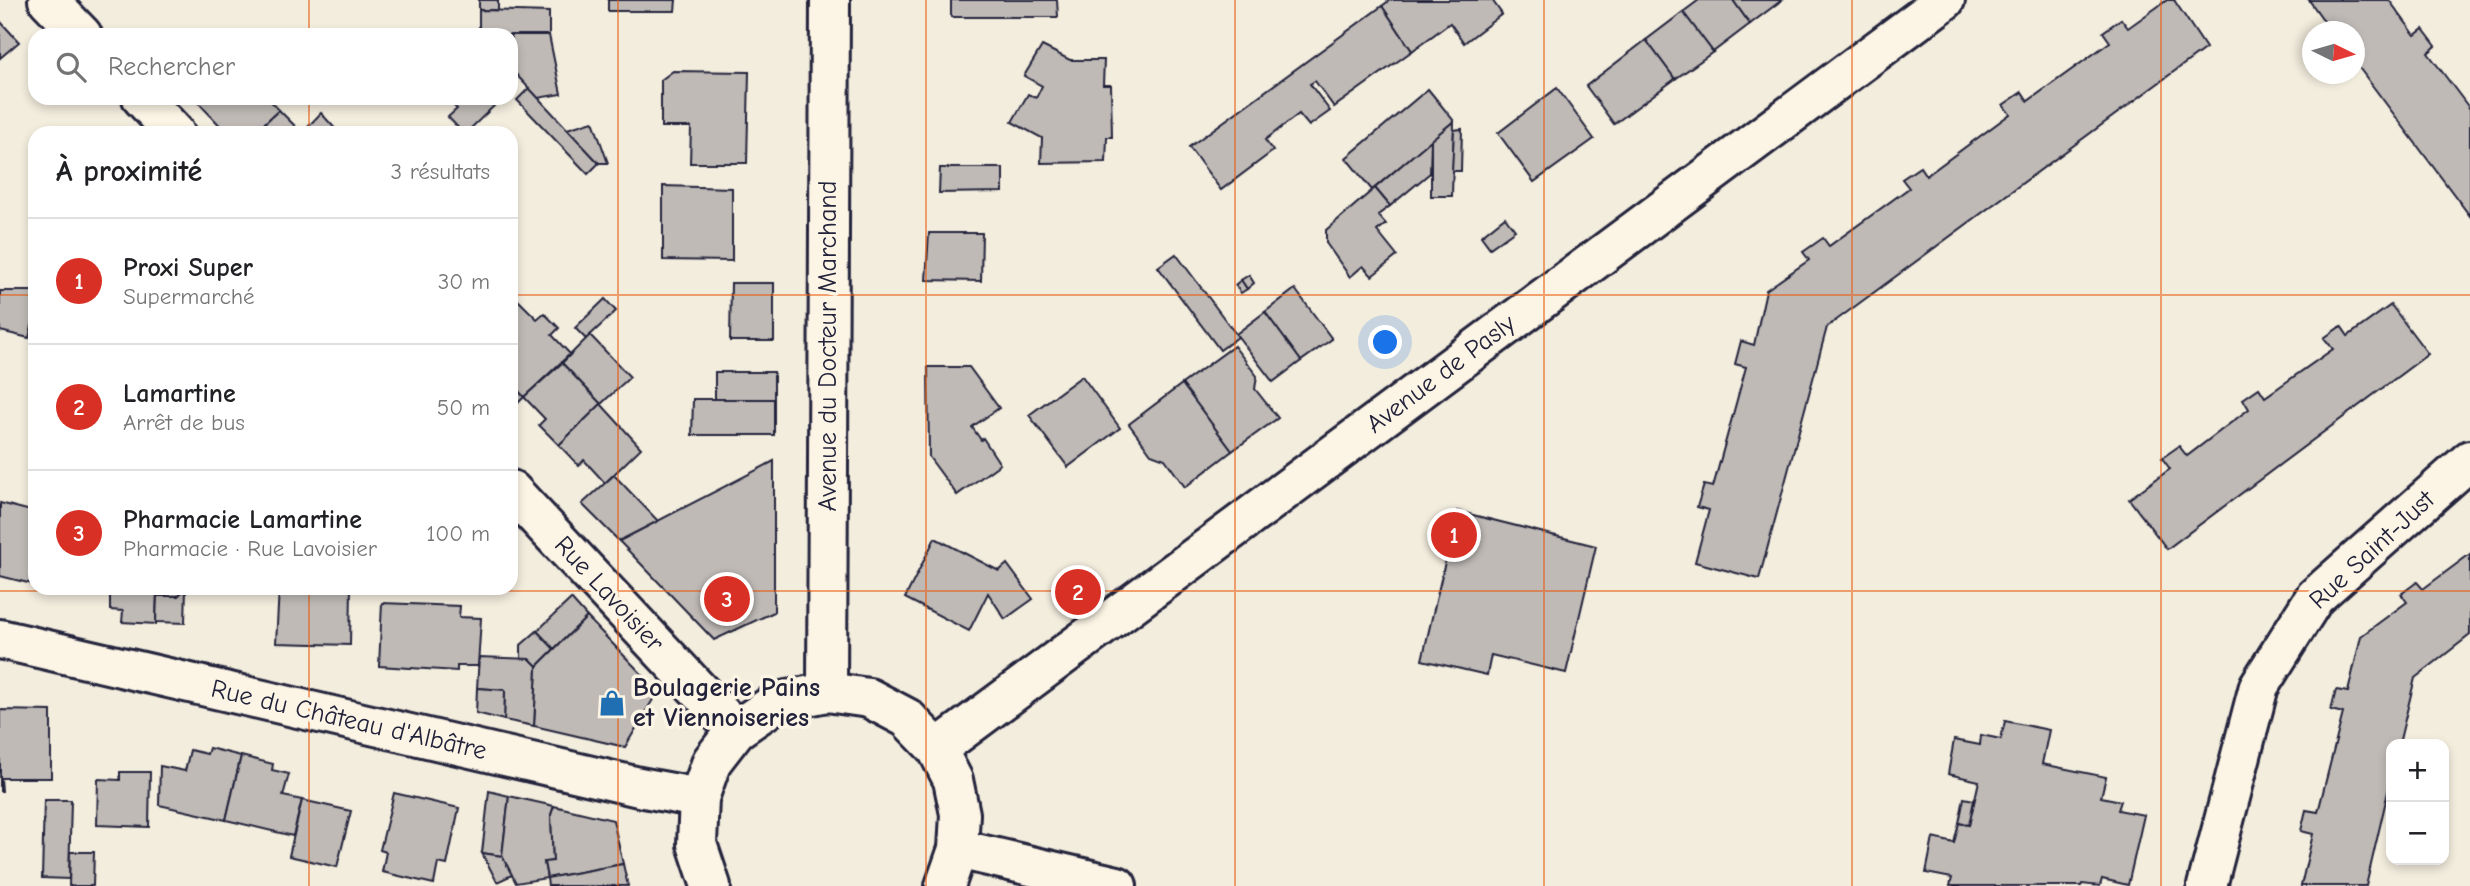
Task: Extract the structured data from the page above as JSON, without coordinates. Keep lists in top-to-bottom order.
{
  "streets": {
    "street": [
      "Avenue du Docteur Marchand",
      "Avenue de Pasly",
      "Rue Saint-Just",
      "Rue Lavoisier",
      "Rue du Château d'Albâtre"
    ]
  },
  "places": {
    "shop": ["Boulagerie Pains et Viennoiseries"]
  },
  "north": "right",
  "page": {
    "search": "Rechercher",
    "heading": ["À proximité", "3 résultats"],
    "list": [
      {
        "mark": "1",
        "name": "Proxi Super",
        "note": "Supermarché",
        "value": "30 m"
      },
      {
        "mark": "2",
        "name": "Lamartine",
        "note": "Arrêt de bus",
        "value": "50 m"
      },
      {
        "mark": "3",
        "name": "Pharmacie Lamartine",
        "note": "Pharmacie · Rue Lavoisier",
        "value": "100 m"
      }
    ],
    "pins": ["1", "2", "3"],
    "map_buttons": ["+", "−"]
  }
}
